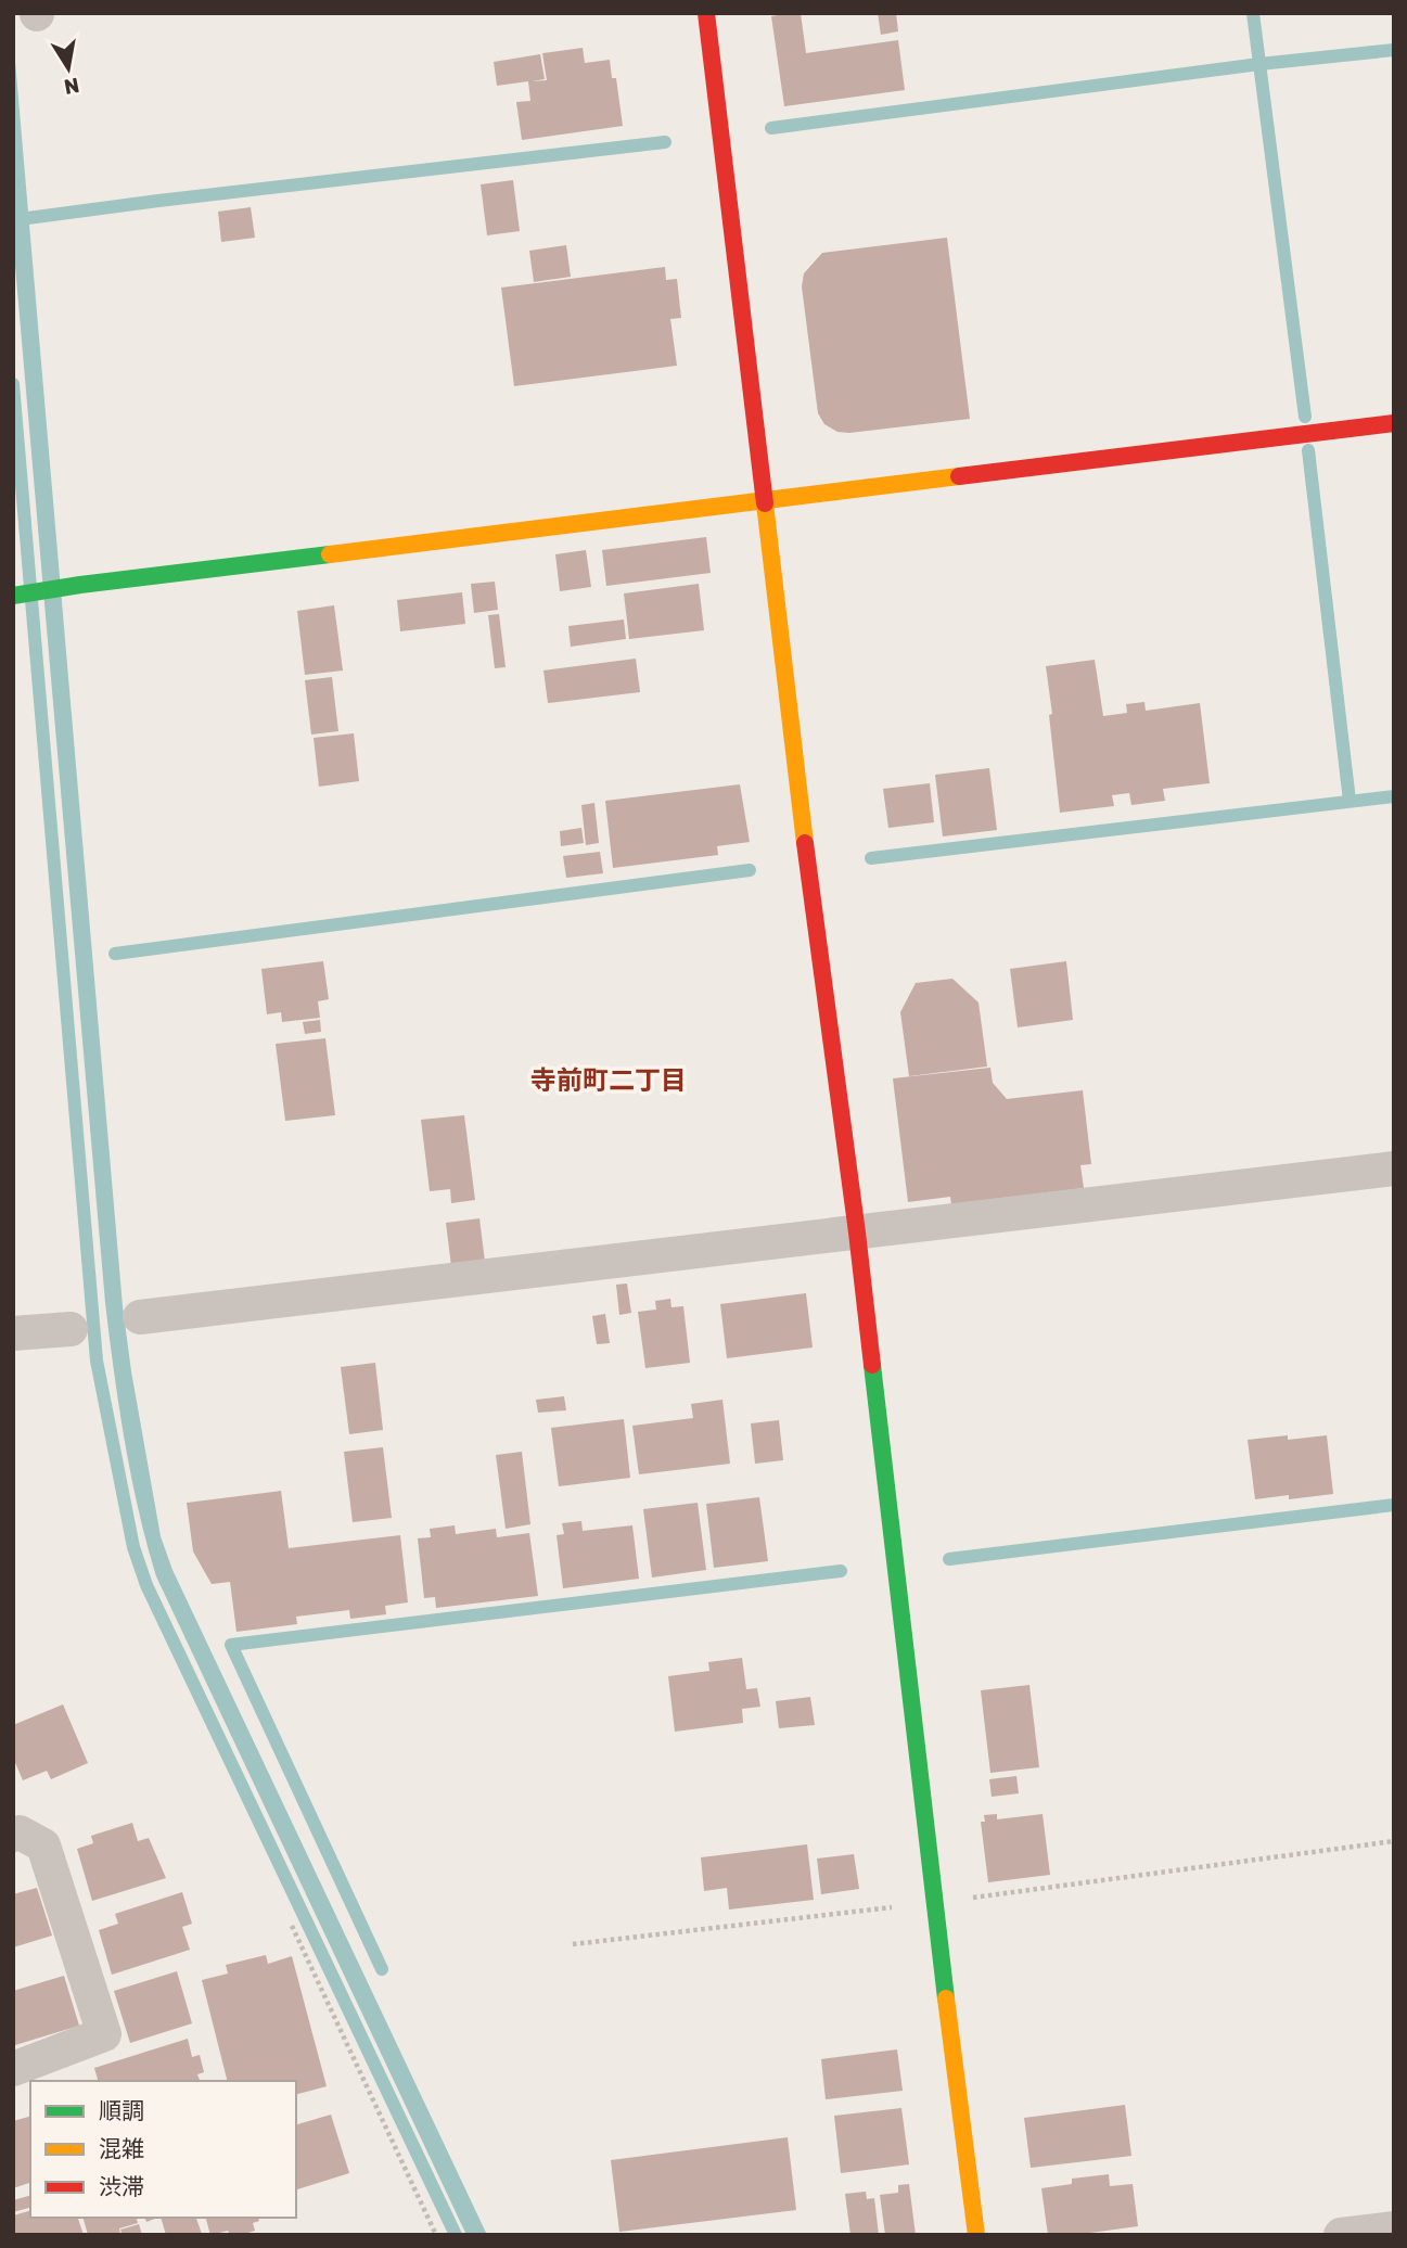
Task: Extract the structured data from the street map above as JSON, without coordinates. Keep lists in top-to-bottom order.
{
  "districts": ["寺前町二丁目"],
  "legend": ["順調", "混雑", "渋滞"],
  "north": "bottom"
}
